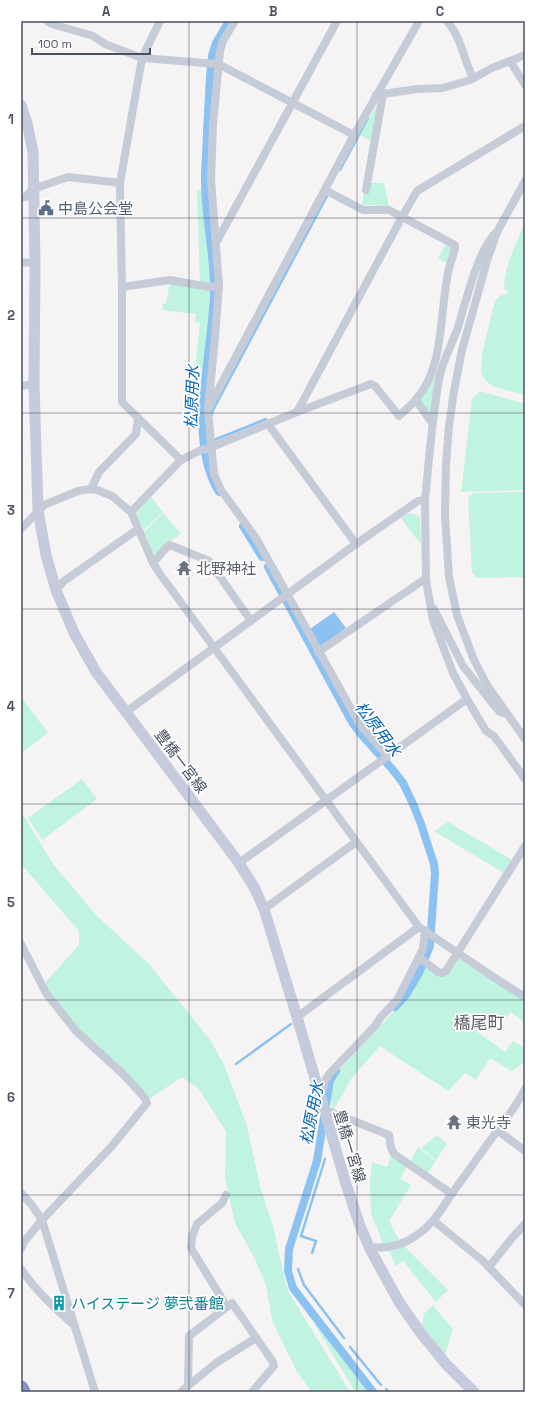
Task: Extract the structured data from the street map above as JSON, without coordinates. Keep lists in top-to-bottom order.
{
  "streets": {
    "main road": ["豊橋一宮線"]
  },
  "districts": ["橋尾町"],
  "water": ["松原用水"],
  "places": {
    "public building": ["中島公会堂"],
    "temple": ["北野神社", "東光寺"],
    "building": ["ハイステージ 夢弐番館"]
  },
  "scale_bar": "100 m",
  "grid": {
    "columns": ["A", "B", "C"],
    "rows": [
      "1",
      "2",
      "3",
      "4",
      "5",
      "6",
      "7"
    ]
  }
}
